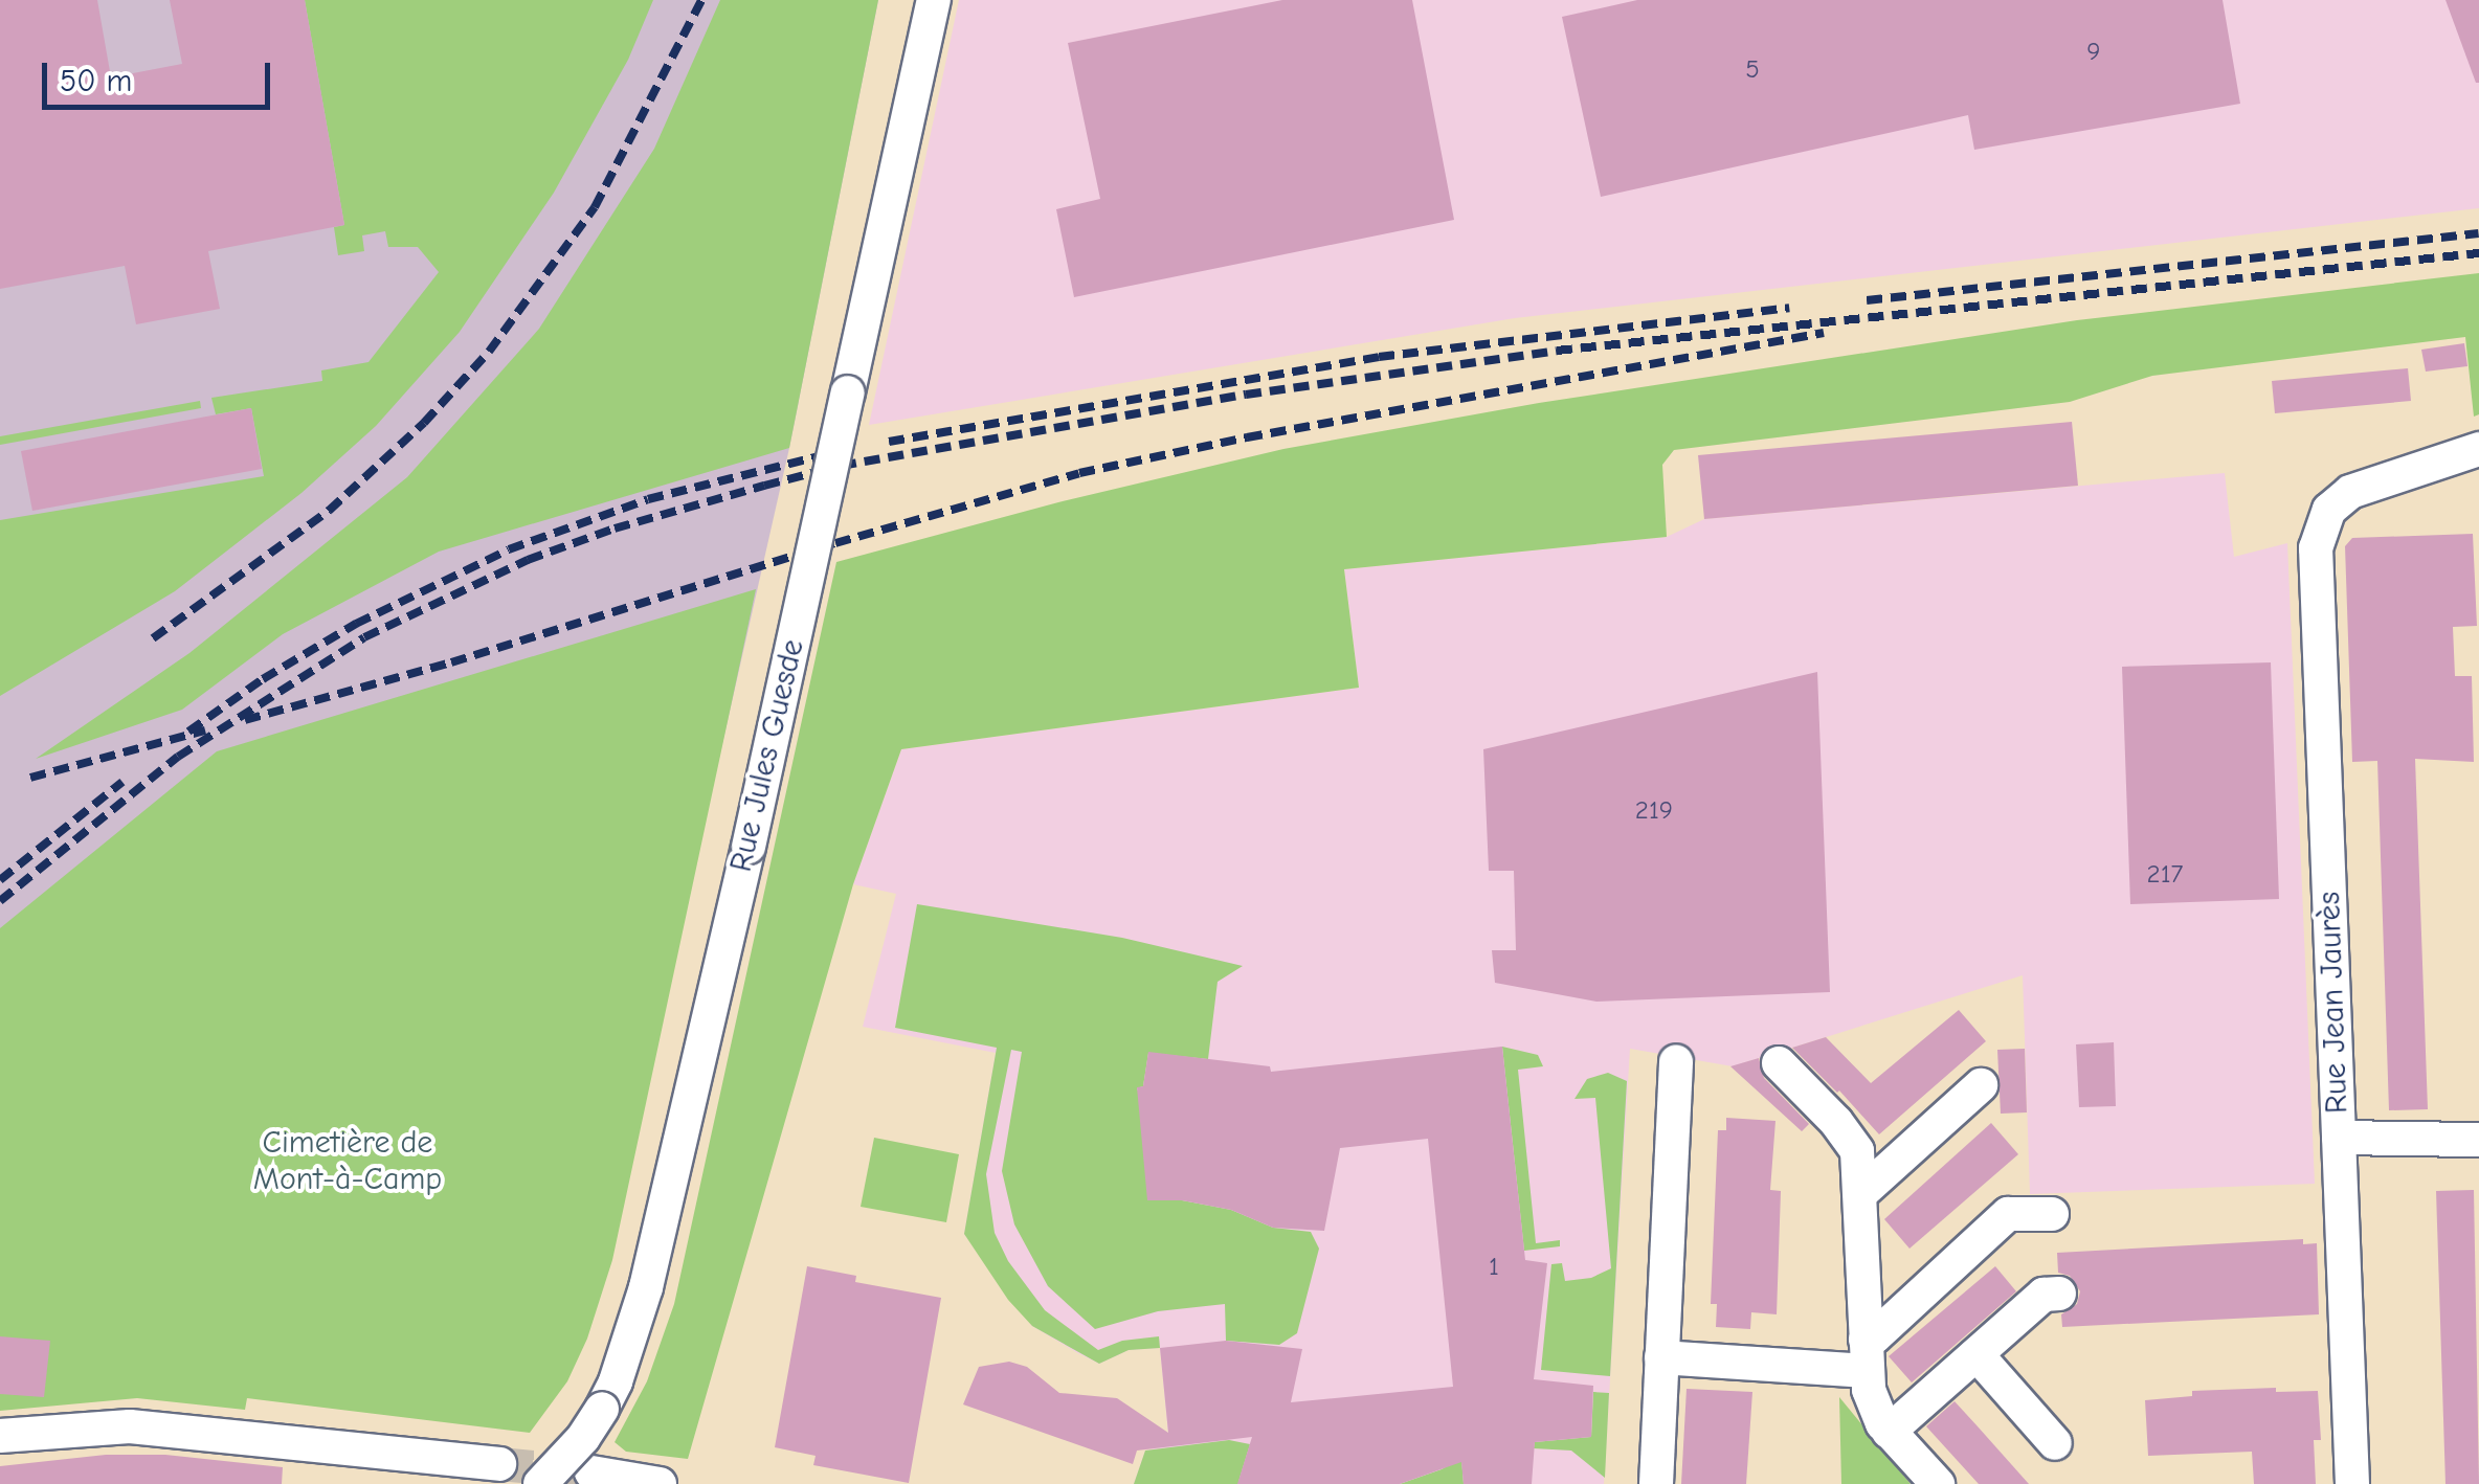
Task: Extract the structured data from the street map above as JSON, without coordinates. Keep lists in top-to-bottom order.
{
  "streets": {
    "street": ["Rue Jules Guesde", "Rue Jean Jaurès"]
  },
  "parks": ["Cimetière de Mont-à-Camp"],
  "house_numbers": [
    "9",
    "5",
    "219",
    "217",
    "1"
  ],
  "scale_bar": "50 m"
}
